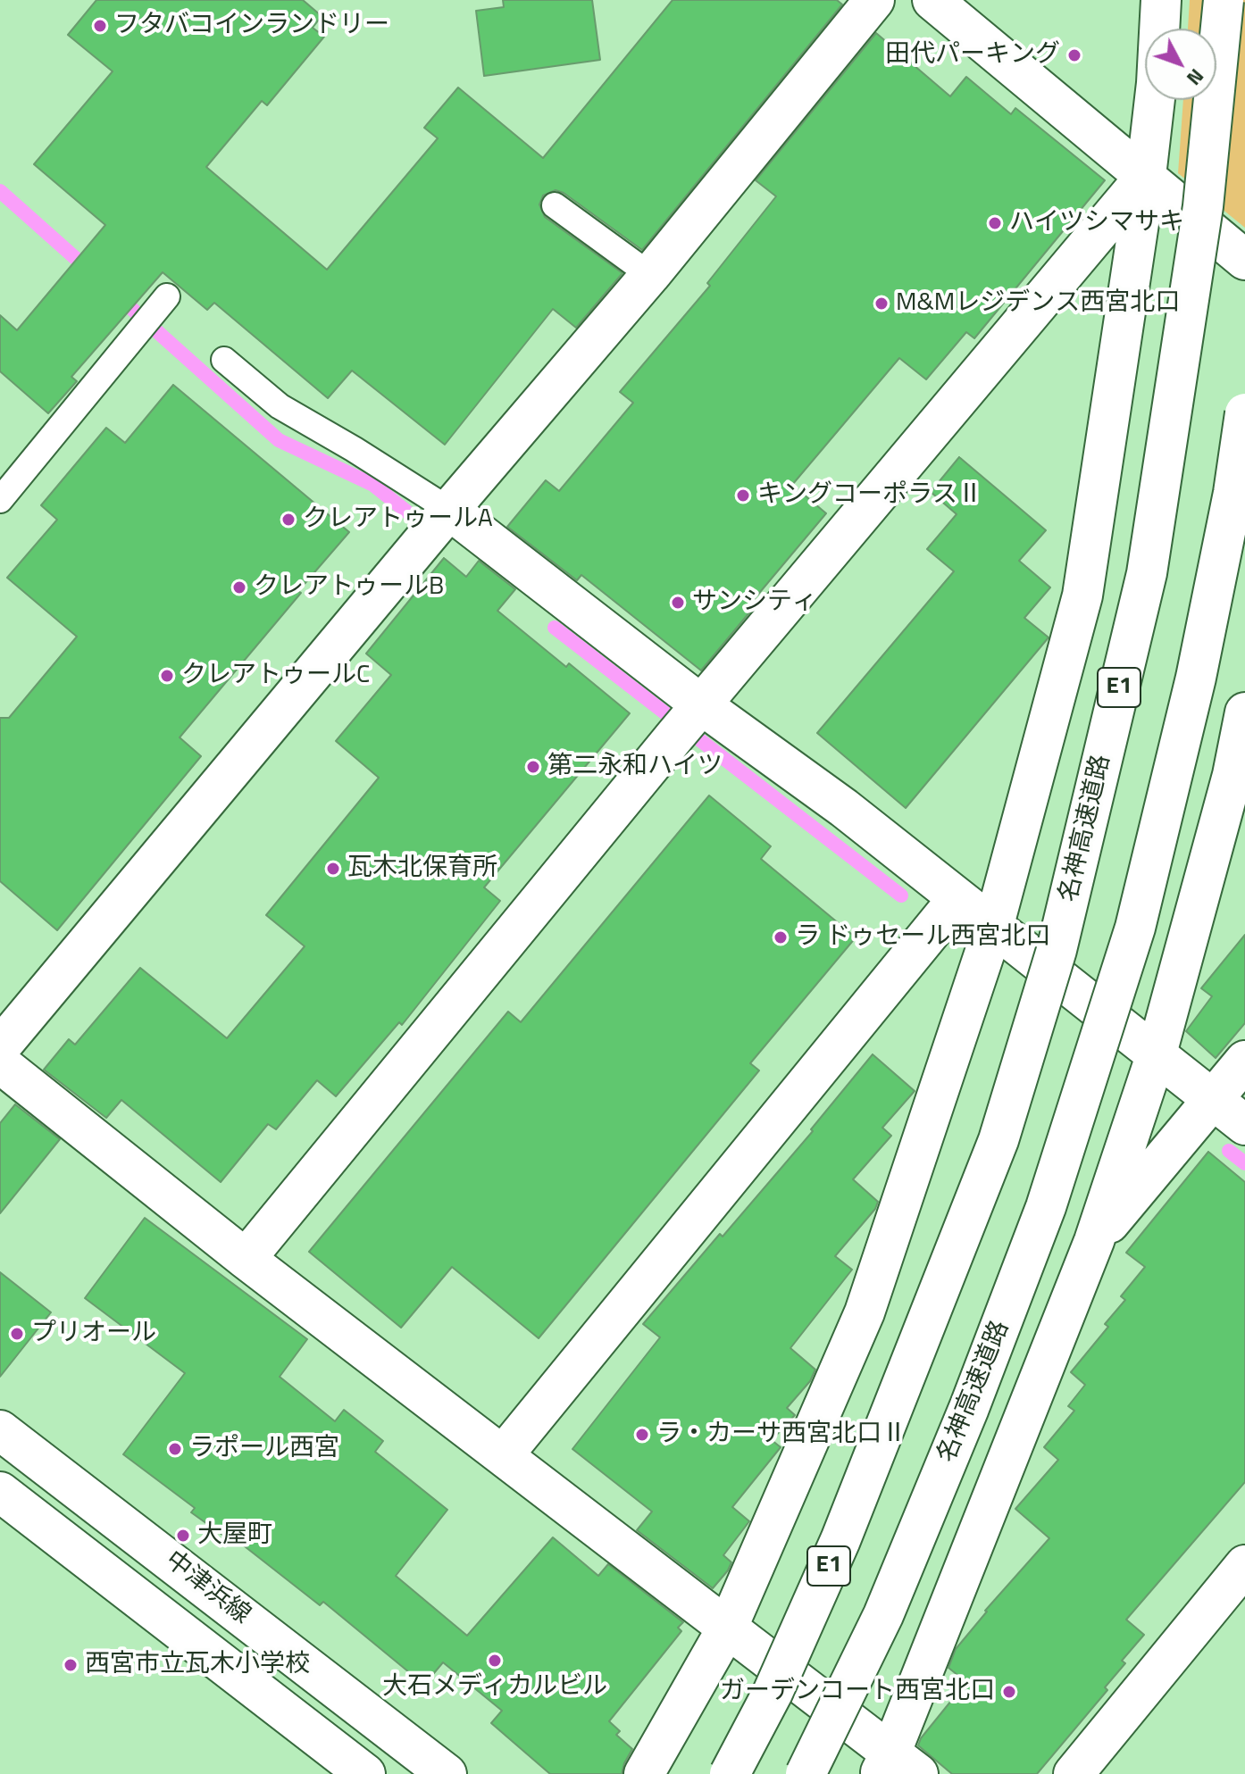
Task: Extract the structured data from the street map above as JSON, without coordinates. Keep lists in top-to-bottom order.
{
  "streets": {
    "main road": ["E1", "名神高速道路", "中津浜線"]
  },
  "places": [
    "フタバコインランドリー",
    "田代パーキング",
    "ハイツシマサキ",
    "M&Mレジデンス西宮北口",
    "キングコーポラスⅡ",
    "クレアトゥールA",
    "クレアトゥールB",
    "サンシティ",
    "クレアトゥールC",
    "第二永和ハイツ",
    "瓦木北保育所",
    "ラ ドゥセール西宮北口",
    "プリオール",
    "ラ・カーサ西宮北口Ⅱ",
    "ラポール西宮",
    "大屋町",
    "大石メディカルビル",
    "西宮市立瓦木小学校",
    "ガーデンコート西宮北口"
  ],
  "north": "bottom right"
}
